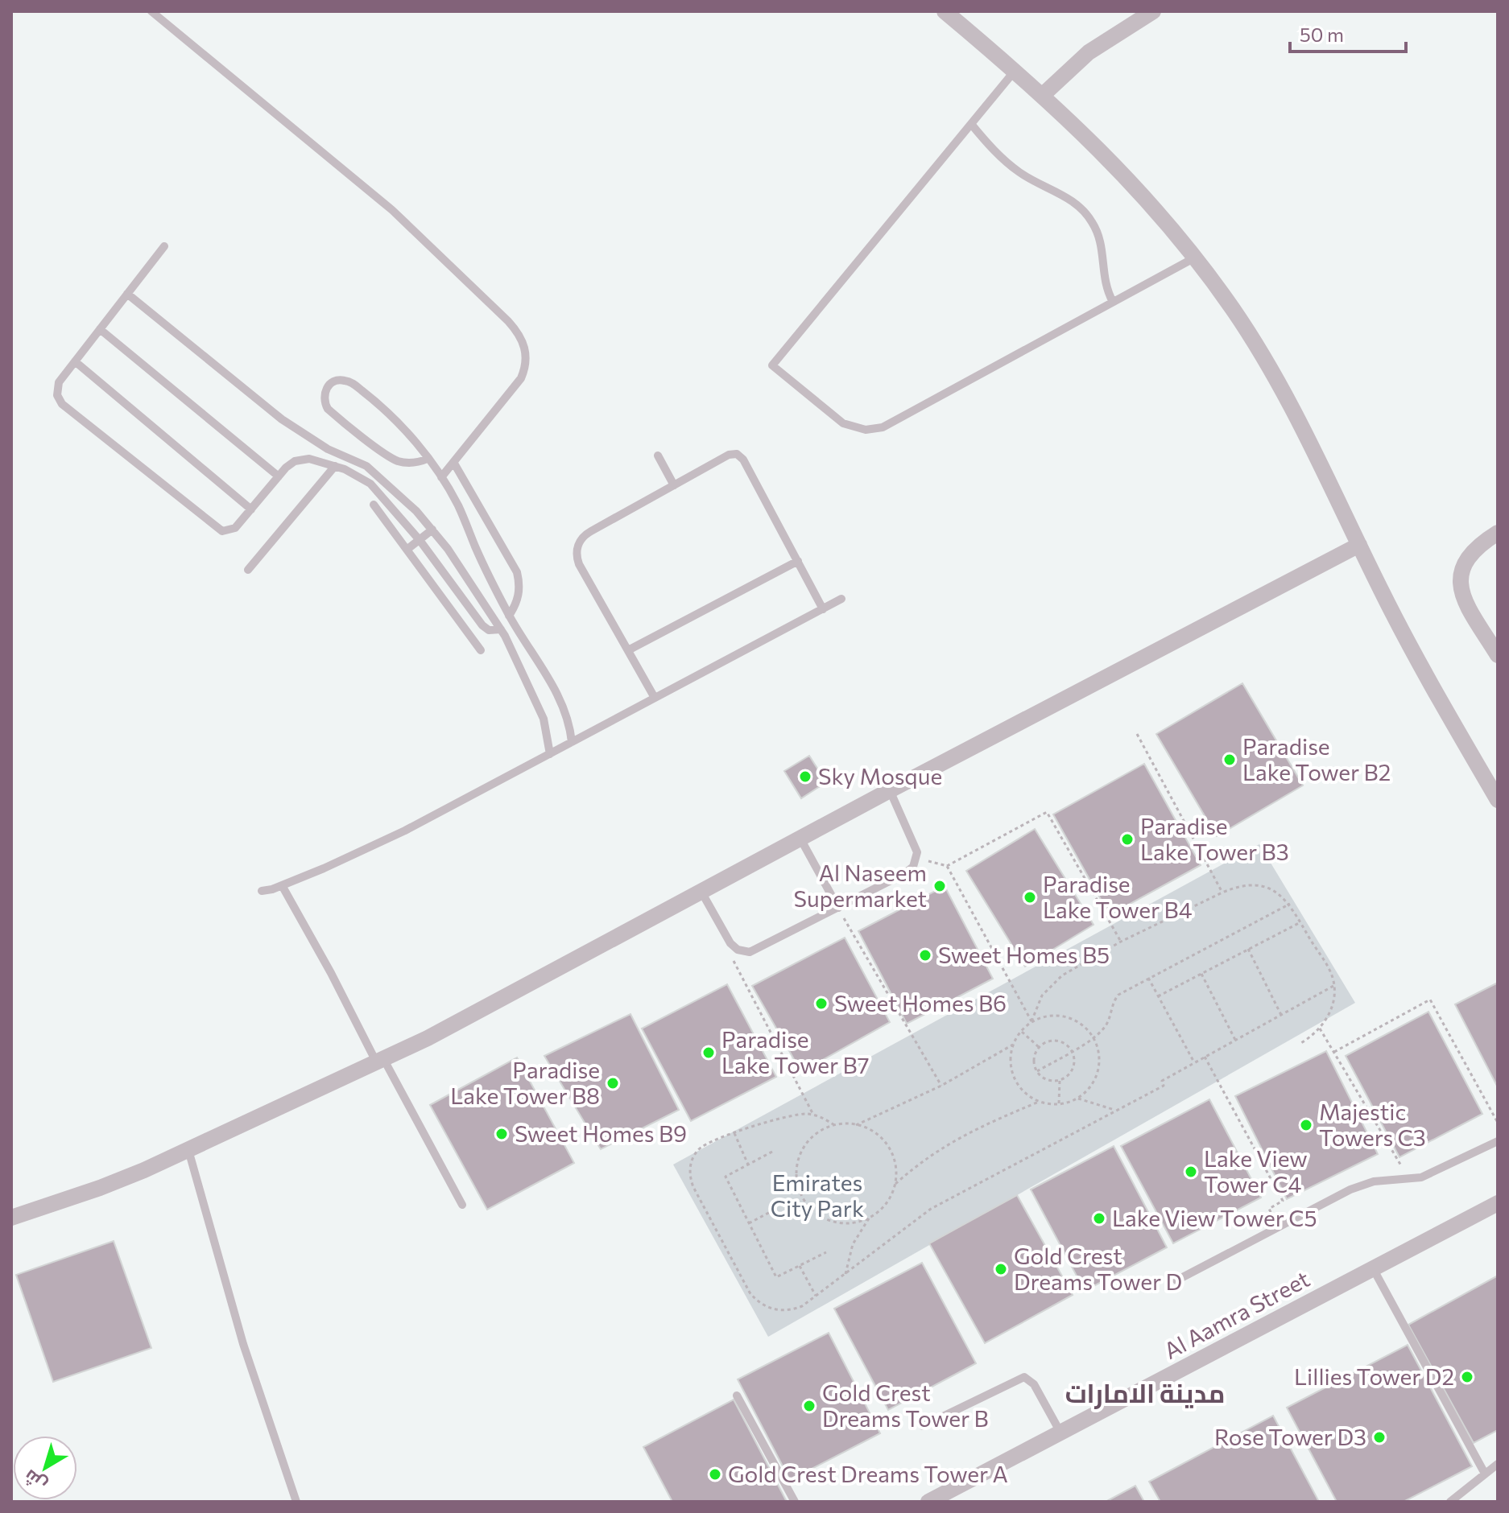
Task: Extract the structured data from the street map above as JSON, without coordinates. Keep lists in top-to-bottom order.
{
  "streets": {
    "street": ["Al Aamra Street"]
  },
  "districts": ["مدينة الامارات"],
  "parks": ["Emirates City Park"],
  "places": [
    "Paradise Lake Tower B2",
    "Sky Mosque",
    "Paradise Lake Tower B3",
    "Al Naseem Supermarket",
    "Paradise Lake Tower B4",
    "Sweet Homes B5",
    "Sweet Homes B6",
    "Paradise Lake Tower B7",
    "Paradise Lake Tower B8",
    "Majestic Towers C3",
    "Sweet Homes B9",
    "Lake View Tower C4",
    "Lake View Tower C5",
    "Gold Crest Dreams Tower D",
    "Lillies Tower D2",
    "Gold Crest Dreams Tower B",
    "Rose Tower D3",
    "Gold Crest Dreams Tower A"
  ],
  "scale_bar": "50 m",
  "north": "bottom left"
}
